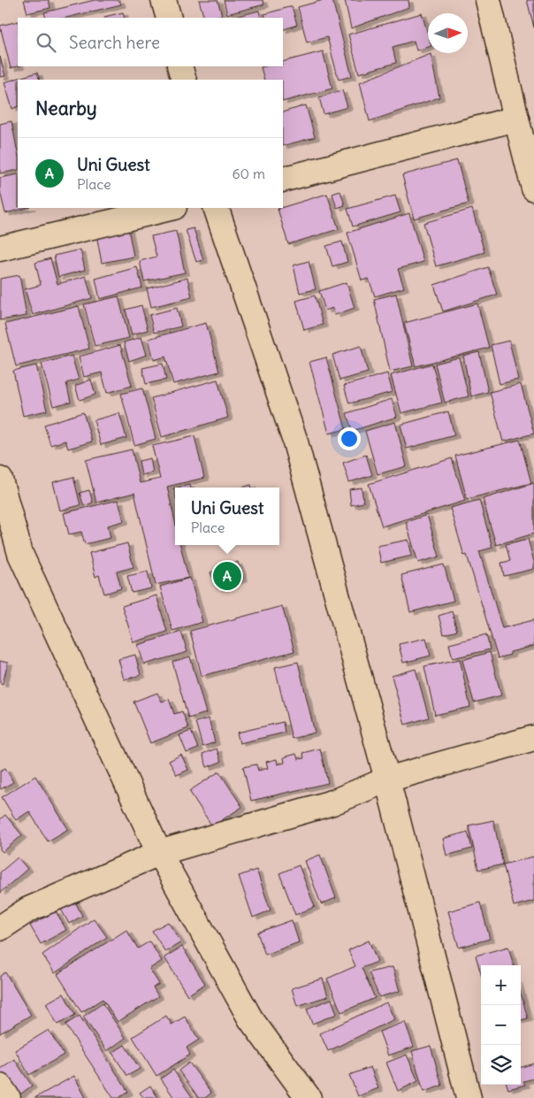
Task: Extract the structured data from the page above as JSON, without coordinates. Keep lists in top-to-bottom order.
{
  "north": "right",
  "page": {
    "search": "Search here",
    "heading": "Nearby",
    "list": [
      {
        "mark": "A",
        "name": "Uni Guest",
        "note": "Place",
        "value": "60 m"
      }
    ],
    "popup": ["Uni Guest", "Place"],
    "pins": "A",
    "map_buttons": ["+", "−"]
  }
}
